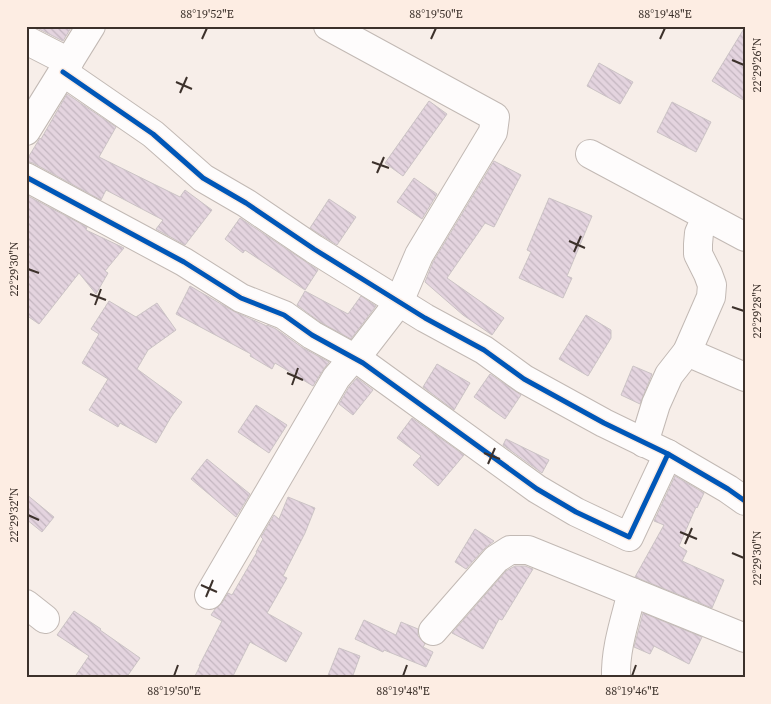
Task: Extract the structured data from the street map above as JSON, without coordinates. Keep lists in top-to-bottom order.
{
  "coordinates": [
    "88°19'52\"E",
    "88°19'50\"E",
    "88°19'48\"E",
    "22°29'26\"N",
    "22°29'30\"N",
    "22°29'28\"N",
    "22°29'32\"N",
    "88°19'46\"E"
  ]
}
